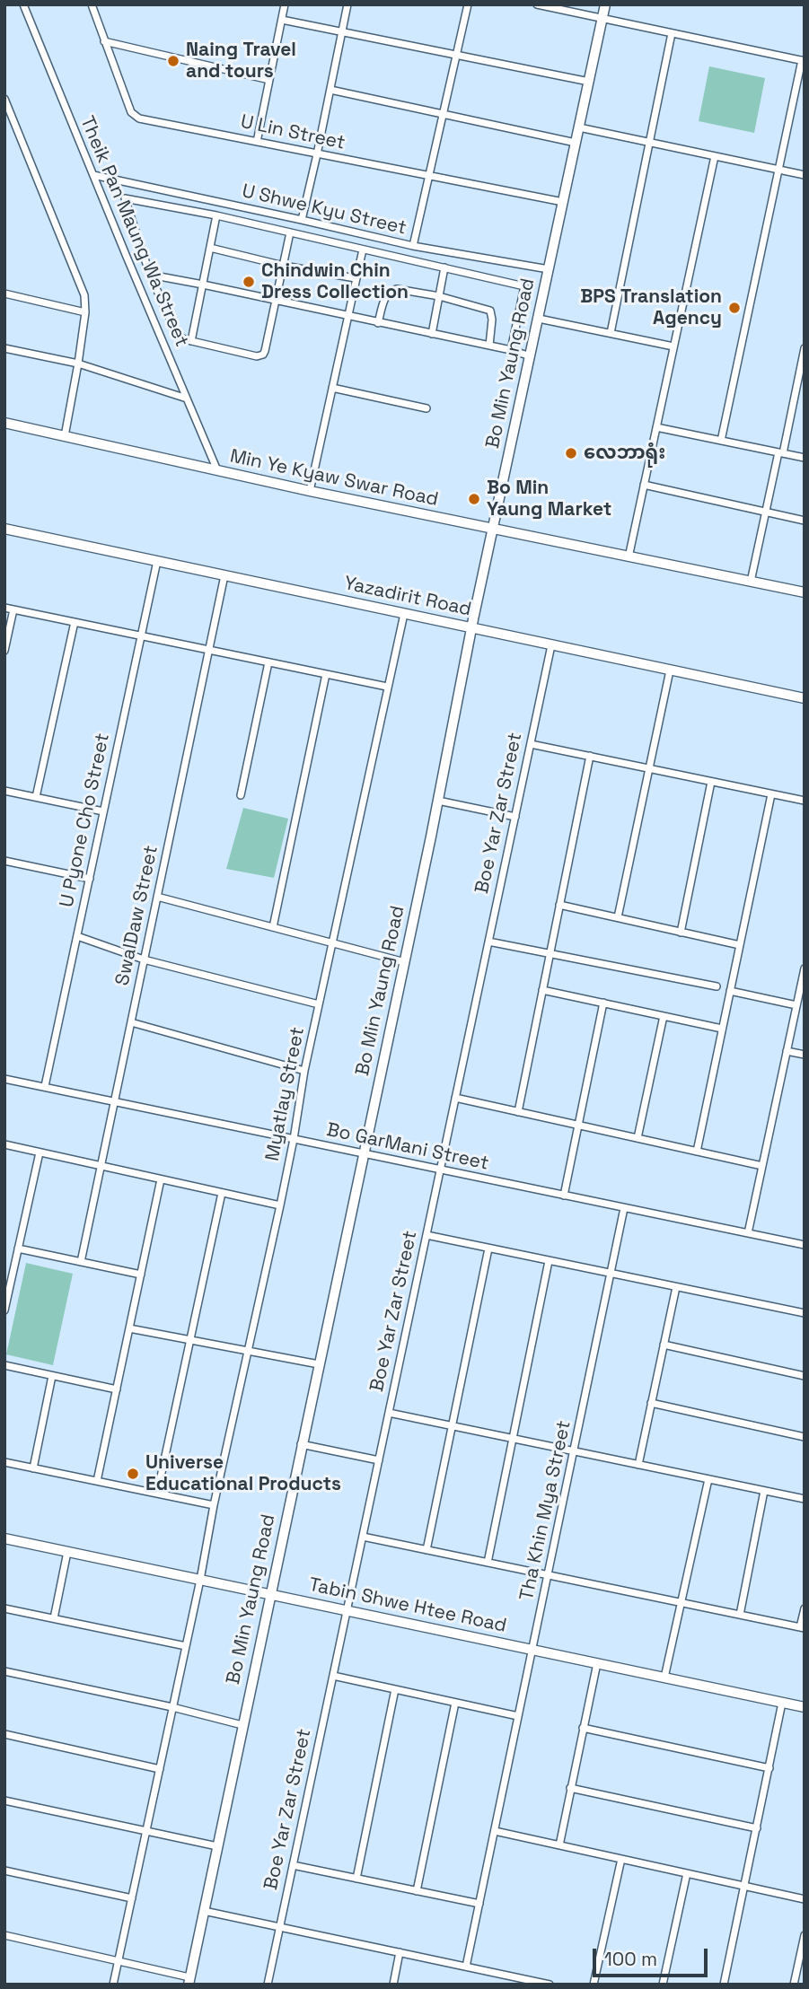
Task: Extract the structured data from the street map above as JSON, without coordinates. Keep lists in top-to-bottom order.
{
  "streets": {
    "street": [
      "U Lin Street",
      "U Shwe Kyu Street",
      "Theik Pan Maung Wa Street",
      "Bo Min Yaung Road",
      "Min Ye Kyaw Swar Road",
      "Yazadirit Road",
      "Boe Yar Zar Street",
      "U Pyone Cho Street",
      "SwalDaw Street",
      "Myatlay Street",
      "Bo GarMani Street",
      "Tha Khin Mya Street",
      "Tabin Shwe Htee Road"
    ]
  },
  "crossings": [
    ["U Lin Street", "Bo Min Yaung Road"],
    ["U Shwe Kyu Street", "Theik Pan Maung Wa Street"],
    ["U Shwe Kyu Street", "Bo Min Yaung Road"],
    ["Theik Pan Maung Wa Street", "Min Ye Kyaw Swar Road"],
    ["Bo Min Yaung Road", "Min Ye Kyaw Swar Road"],
    ["Bo Min Yaung Road", "Yazadirit Road"],
    ["Bo Min Yaung Road", "Bo GarMani Street"],
    ["Bo Min Yaung Road", "Tabin Shwe Htee Road"],
    ["Yazadirit Road", "Boe Yar Zar Street"],
    ["Yazadirit Road", "U Pyone Cho Street"],
    ["Yazadirit Road", "SwalDaw Street"],
    ["Yazadirit Road", "Myatlay Street"],
    ["Boe Yar Zar Street", "Bo GarMani Street"],
    ["Boe Yar Zar Street", "Tabin Shwe Htee Road"],
    ["U Pyone Cho Street", "Bo GarMani Street"],
    ["SwalDaw Street", "Bo GarMani Street"],
    ["Myatlay Street", "Bo GarMani Street"],
    ["Myatlay Street", "Tabin Shwe Htee Road"],
    ["Bo GarMani Street", "Tha Khin Mya Street"],
    ["Tha Khin Mya Street", "Tabin Shwe Htee Road"]
  ],
  "places": [
    "Naing Travel and tours",
    "Chindwin Chin Dress Collection",
    "BPS Translation Agency",
    "လေဘာရုံး",
    "Bo Min Yaung Market",
    "Universe Educational Products"
  ],
  "scale_bar": "100 m"
}
